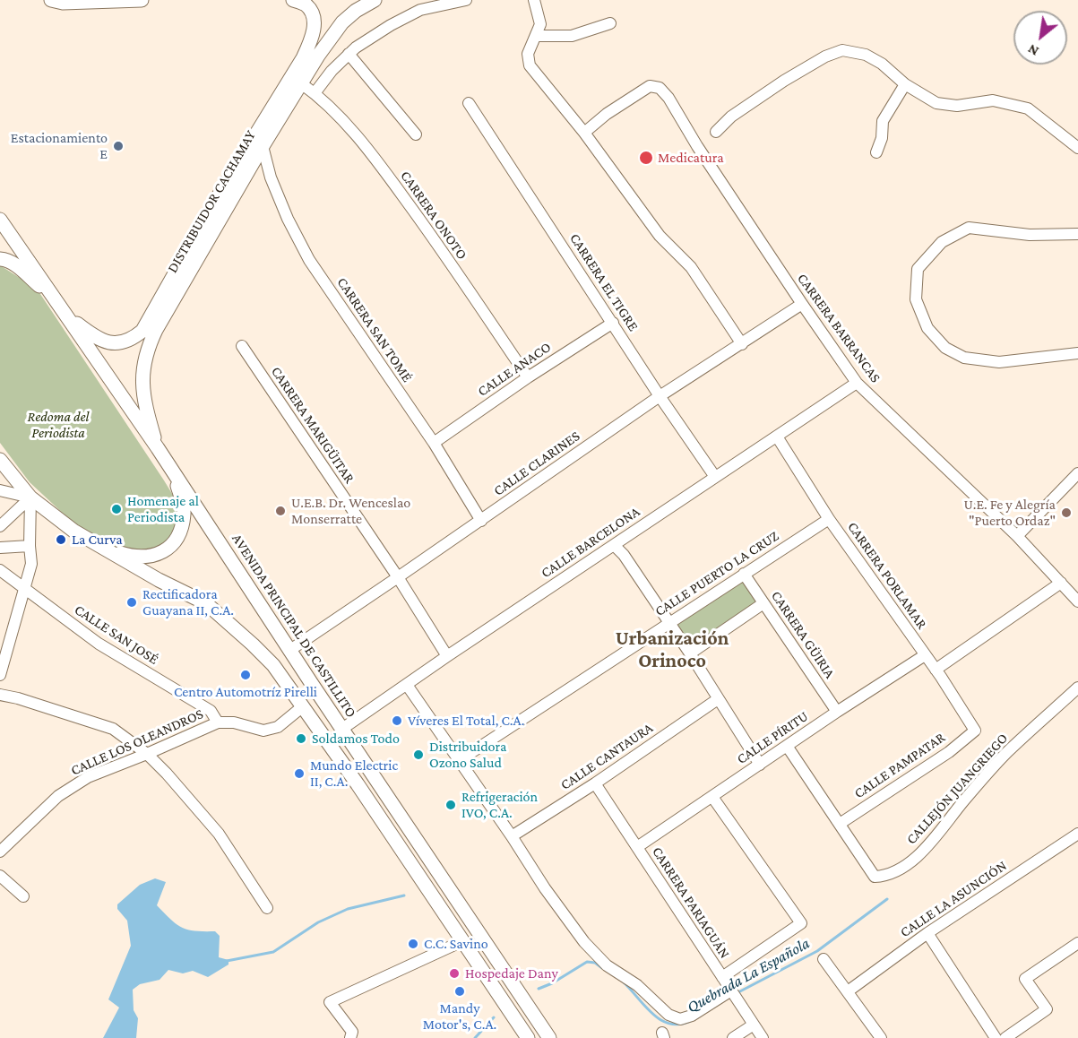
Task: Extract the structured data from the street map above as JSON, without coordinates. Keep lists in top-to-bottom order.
{
  "streets": {
    "main road": ["DISTRIBUIDOR CACHAMAY", "AVENIDA PRINCIPAL DE CASTILLITO"],
    "street": [
      "CARRERA ONOTO",
      "CARRERA EL TIGRE",
      "CARRERA BARRANCAS",
      "CARRERA SAN TOMÉ",
      "CALLE ANACO",
      "CARRERA MARIGÜITAR",
      "CALLE CLARINES",
      "CALLE BARCELONA",
      "CALLE PUERTO LA CRUZ",
      "CARRERA PORLAMAR",
      "CALLE SAN JOSÉ",
      "CARRERA GÜIRIA",
      "CALLE PÍRITU",
      "CALLE LOS OLEANDROS",
      "CALLE CANTAURA",
      "CALLE PAMPATAR",
      "CALLEJÓN JUANGRIEGO",
      "CALLE LA ASUNCIÓN",
      "CARRERA PARIAGUÁN"
    ]
  },
  "crossings": [
    ["DISTRIBUIDOR CACHAMAY", "CARRERA ONOTO"],
    ["DISTRIBUIDOR CACHAMAY", "CARRERA SAN TOMÉ"],
    ["DISTRIBUIDOR CACHAMAY", "AVENIDA PRINCIPAL DE CASTILLITO"],
    ["CARRERA ONOTO", "CALLE ANACO"],
    ["CARRERA EL TIGRE", "CALLE ANACO"],
    ["CARRERA EL TIGRE", "CALLE CLARINES"],
    ["CARRERA EL TIGRE", "CALLE BARCELONA"],
    ["CARRERA BARRANCAS", "CALLE CLARINES"],
    ["CARRERA BARRANCAS", "CALLE BARCELONA"],
    ["CARRERA SAN TOMÉ", "CALLE ANACO"],
    ["CARRERA SAN TOMÉ", "CALLE CLARINES"],
    ["CARRERA MARIGÜITAR", "CALLE CLARINES"],
    ["CARRERA MARIGÜITAR", "CALLE BARCELONA"],
    ["CALLE CLARINES", "AVENIDA PRINCIPAL DE CASTILLITO"],
    ["CALLE BARCELONA", "CARRERA PORLAMAR"],
    ["CALLE BARCELONA", "AVENIDA PRINCIPAL DE CASTILLITO"],
    ["CALLE PUERTO LA CRUZ", "CARRERA PORLAMAR"],
    ["CALLE PUERTO LA CRUZ", "CARRERA GÜIRIA"],
    ["CARRERA PORLAMAR", "CALLE PÍRITU"],
    ["CARRERA PORLAMAR", "CALLE PAMPATAR"],
    ["CALLE SAN JOSÉ", "CALLE LOS OLEANDROS"],
    ["CARRERA GÜIRIA", "CALLE PÍRITU"],
    ["CALLE PÍRITU", "CARRERA PARIAGUÁN"],
    ["CALLE CANTAURA", "CARRERA PARIAGUÁN"],
    ["CALLE PAMPATAR", "CALLEJÓN JUANGRIEGO"]
  ],
  "districts": ["Urbanización Orinoco"],
  "water": ["Quebrada La Española"],
  "parks": ["Redoma del Periodista"],
  "places": [
    "Estacionamiento E",
    "Medicatura",
    "Homenaje al Periodista",
    "U.E.B. Dr. Wenceslao Monserratte",
    "U.E. Fe y Alegría \"Puerto Ordaz\"",
    "La Curva",
    "Rectificadora Guayana II, C.A.",
    "Centro Automotríz Pirelli",
    "Víveres El Total, C.A.",
    "Soldamos Todo",
    "Distribuidora Ozono Salud",
    "Mundo Electric II, C.A.",
    "Refrigeración IVO, C.A.",
    "C.C. Savino",
    "Hospedaje Dany",
    "Mandy Motor's, C.A."
  ],
  "north": "bottom left"
}
